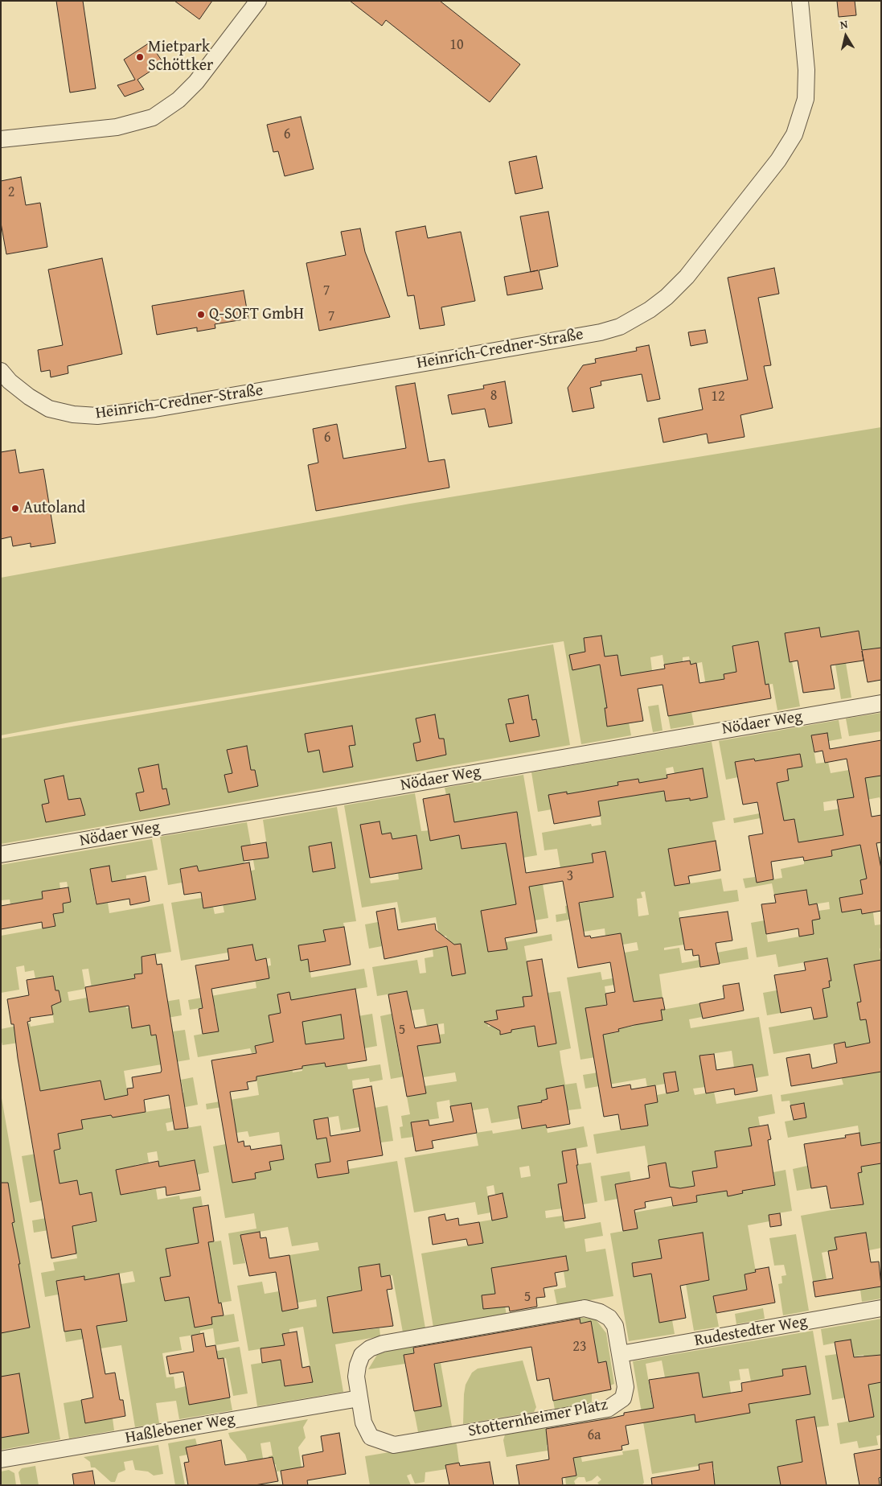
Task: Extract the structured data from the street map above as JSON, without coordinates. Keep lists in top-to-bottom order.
{
  "streets": {
    "street": [
      "Heinrich-Credner-Straße",
      "Nödaer Weg",
      "Rudestedter Weg",
      "Stotternheimer Platz",
      "Haßlebener Weg"
    ]
  },
  "crossings": [
    ["Rudestedter Weg", "Stotternheimer Platz"],
    ["Stotternheimer Platz", "Haßlebener Weg"]
  ],
  "places": ["Mietpark Schöttker", "Q-SOFT GmbH", "Autoland"],
  "house_numbers": [
    "10",
    "6",
    "2",
    "7",
    "7",
    "8",
    "12",
    "6",
    "3",
    "5",
    "5",
    "23",
    "6a"
  ],
  "north": "top"
}
